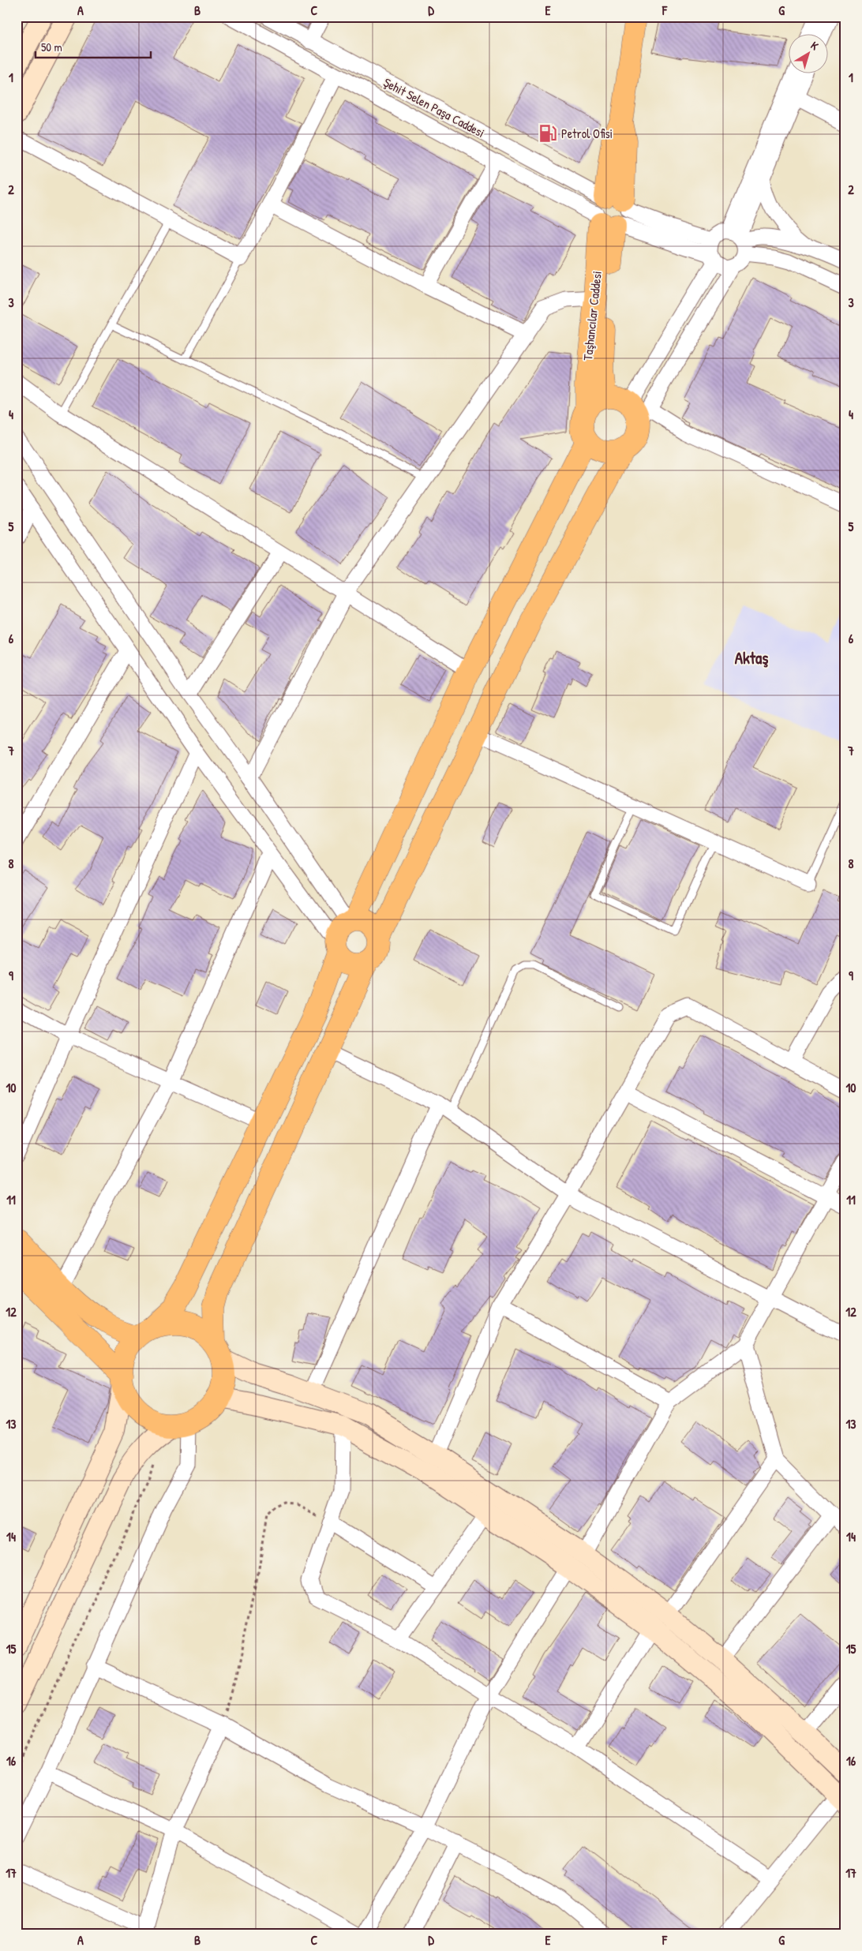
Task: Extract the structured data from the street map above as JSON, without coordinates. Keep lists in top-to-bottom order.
{
  "streets": {
    "main road": ["Taşhancılar Caddesi"],
    "street": ["Şehit Selen Paşa Caddesi"]
  },
  "crossings": [
    ["Şehit Selen Paşa Caddesi", "Taşhancılar Caddesi"]
  ],
  "districts": ["Aktaş"],
  "places": {
    "fuel station": ["Petrol Ofisi"]
  },
  "scale_bar": "50 m",
  "north": "top right",
  "grid": {
    "columns": [
      "A",
      "B",
      "C",
      "D",
      "E",
      "F",
      "G"
    ],
    "rows": [
      "1",
      "2",
      "3",
      "4",
      "5",
      "6",
      "7",
      "8",
      "9",
      "10",
      "11",
      "12",
      "13",
      "14",
      "15",
      "16",
      "17"
    ]
  }
}
